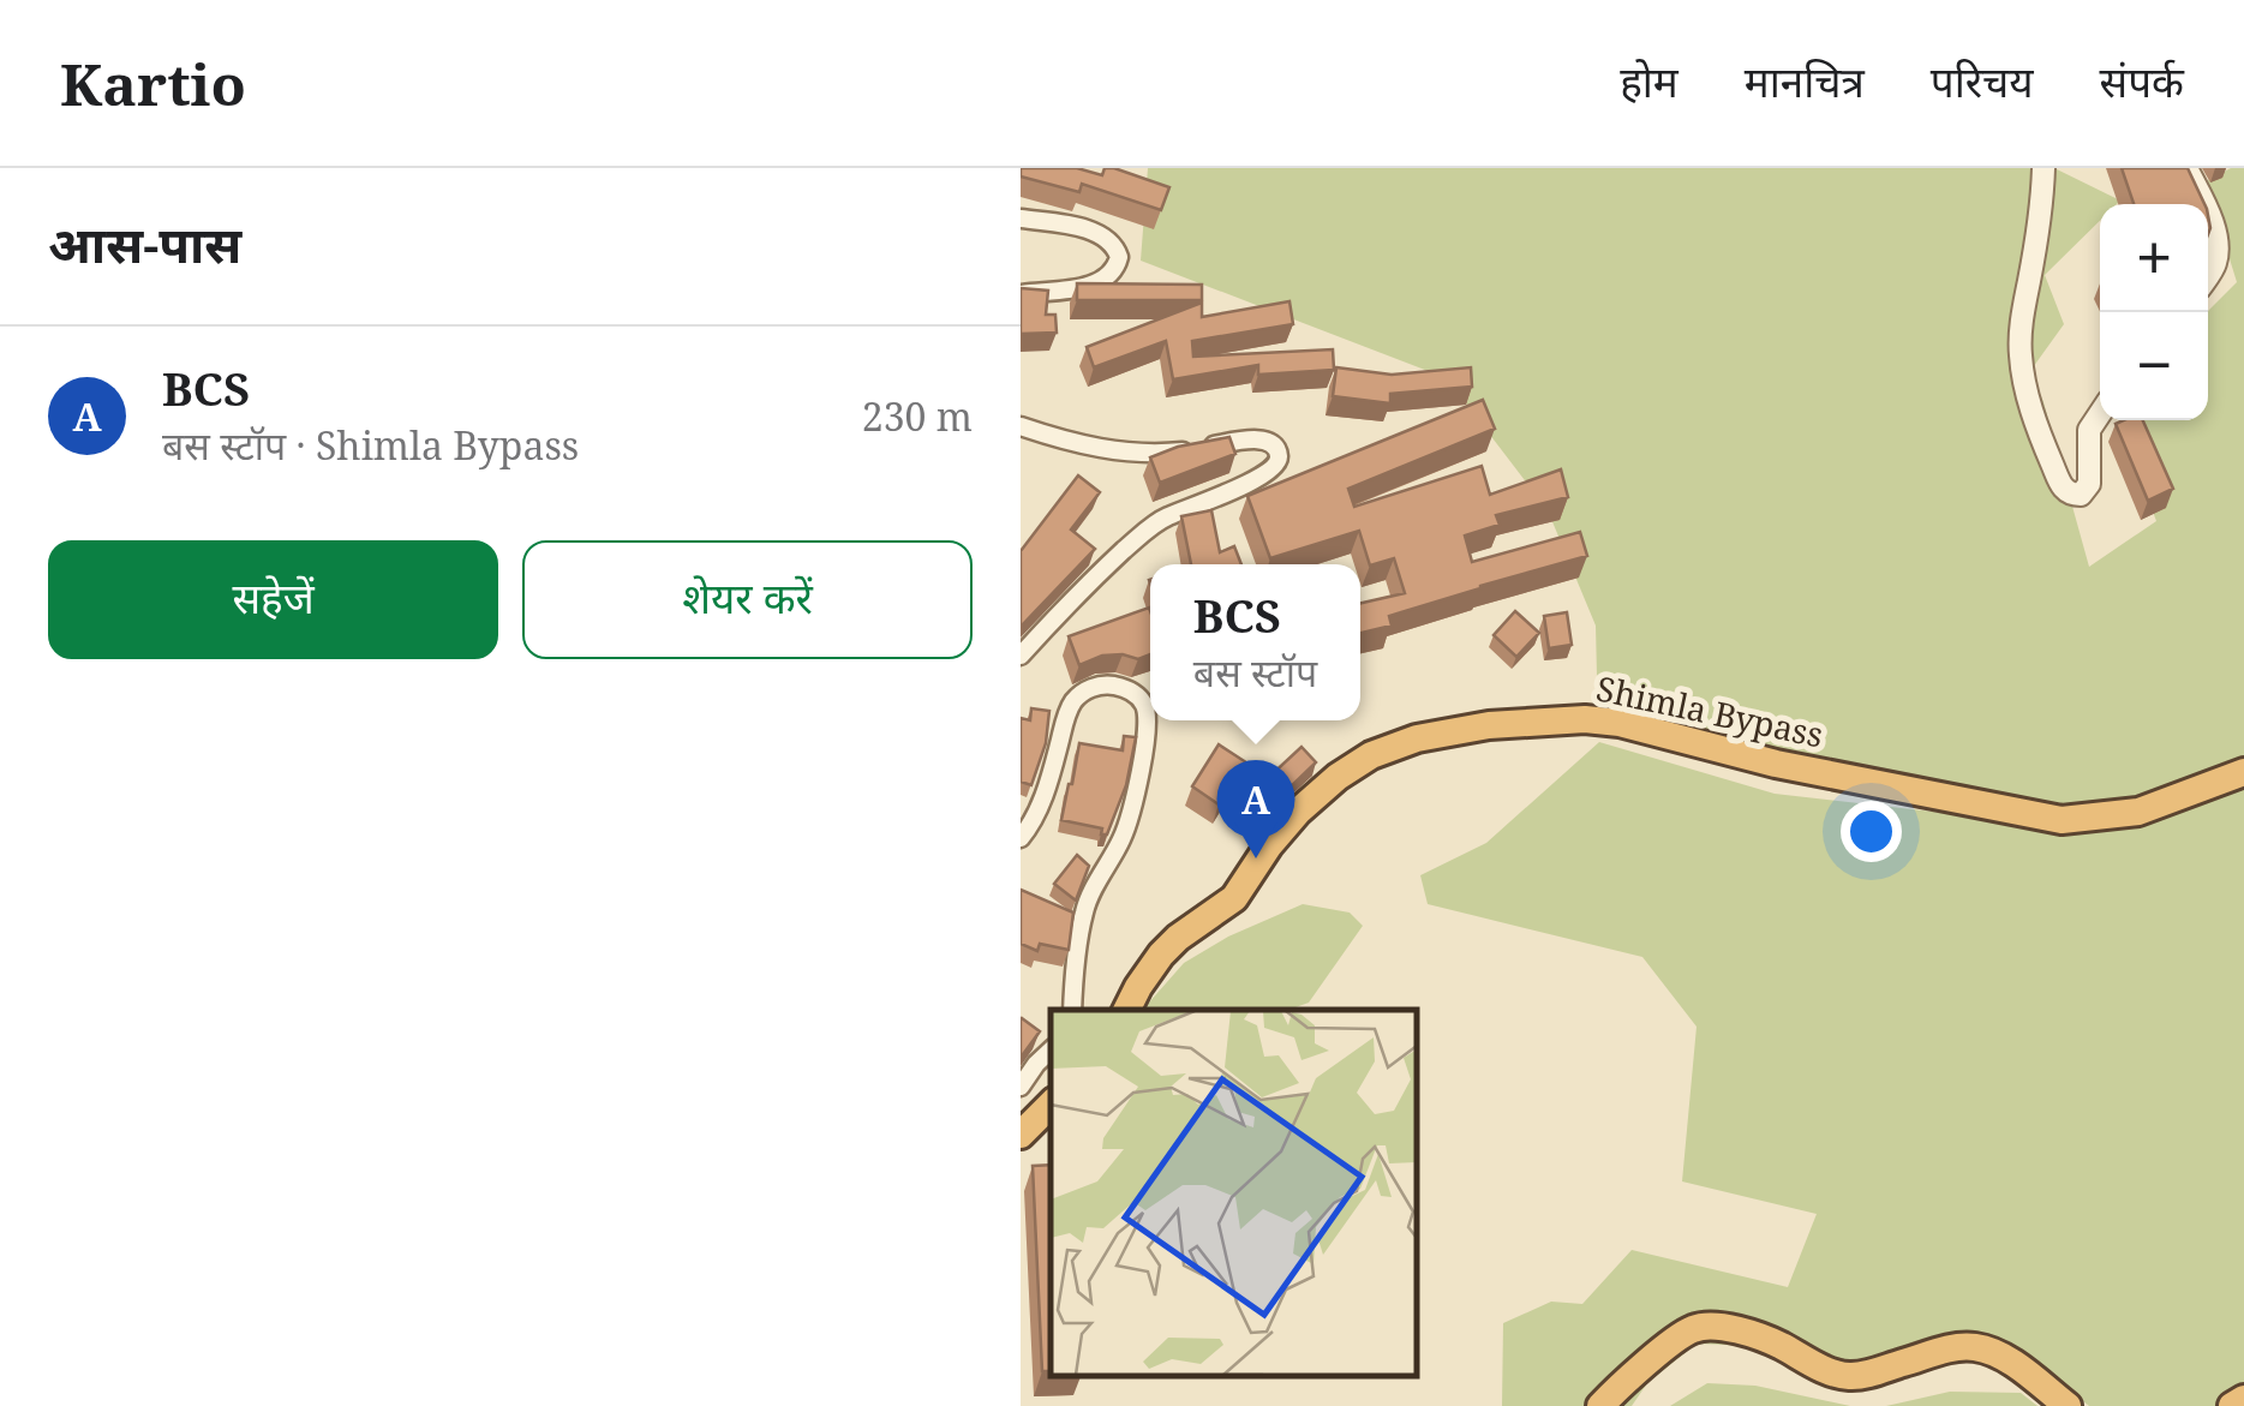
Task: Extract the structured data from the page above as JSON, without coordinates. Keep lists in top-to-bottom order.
{
  "streets": {
    "highway": ["Shimla Bypass"]
  },
  "page": {
    "header": "Kartio",
    "nav": [
      "होम",
      "मानचित्र",
      "परिचय",
      "संपर्क"
    ],
    "heading": "आस-पास",
    "map_buttons": ["+", "−"],
    "list": [
      {
        "mark": "A",
        "name": "BCS",
        "note": "बस स्टॉप · Shimla Bypass",
        "value": "230 m"
      }
    ],
    "buttons": ["सहेजें", "शेयर करें"],
    "popup": ["BCS", "बस स्टॉप"],
    "pins": "A"
  }
}
